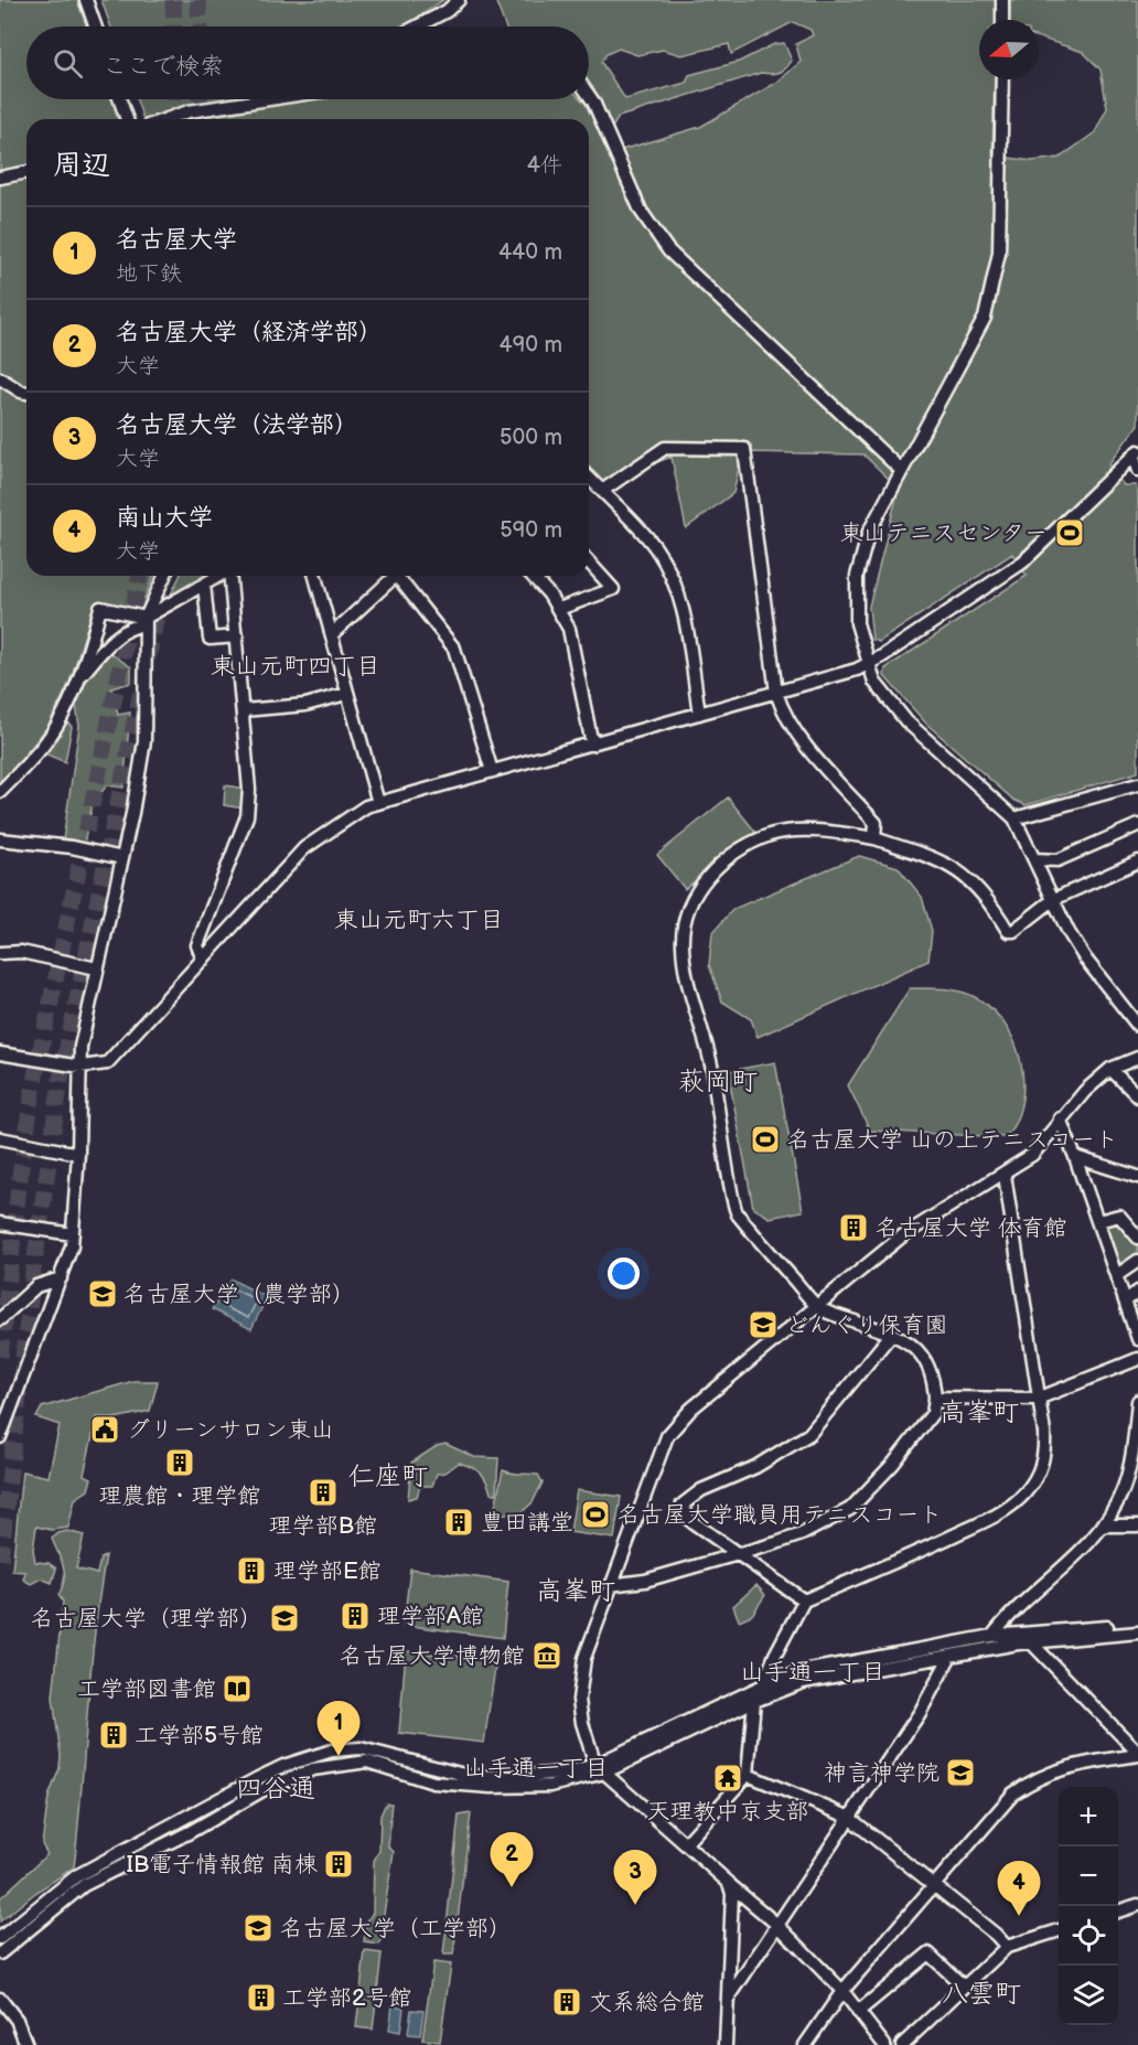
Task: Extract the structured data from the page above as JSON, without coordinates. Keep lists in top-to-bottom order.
{
  "districts": [
    "東山元町四丁目",
    "東山元町六丁目",
    "萩岡町",
    "高峯町",
    "仁座町",
    "高峯町",
    "山手通一丁目",
    "山手通一丁目",
    "四谷通",
    "八雲町"
  ],
  "places": {
    "sports": ["東山テニスセンター", "名古屋大学 山の上テニスコート", "名古屋大学職員用テニスコート"],
    "building": [
      "名古屋大学 体育館",
      "理農館・理学館",
      "理学部B館",
      "豊田講堂",
      "理学部E館",
      "理学部A館",
      "工学部5号館",
      "IB電子情報館 南棟",
      "工学部2号館",
      "文系総合館"
    ],
    "school or university": [
      "名古屋大学（農学部）",
      "どんぐり保育園",
      "名古屋大学（理学部）",
      "神言神学院",
      "名古屋大学（工学部）"
    ],
    "public building": ["グリーンサロン東山"],
    "museum": ["名古屋大学博物館"],
    "library": ["工学部図書館"],
    "temple": ["天理教中京支部"]
  },
  "north": "left",
  "page": {
    "search": "ここで検索",
    "heading": ["周辺", "4件"],
    "list": [
      {
        "mark": "1",
        "name": "名古屋大学",
        "note": "地下鉄",
        "value": "440 m"
      },
      {
        "mark": "2",
        "name": "名古屋大学（経済学部）",
        "note": "大学",
        "value": "490 m"
      },
      {
        "mark": "3",
        "name": "名古屋大学（法学部）",
        "note": "大学",
        "value": "500 m"
      },
      {
        "mark": "4",
        "name": "南山大学",
        "note": "大学",
        "value": "590 m"
      }
    ],
    "pins": [
      "1",
      "2",
      "3",
      "4"
    ],
    "map_buttons": ["+", "−"]
  }
}
